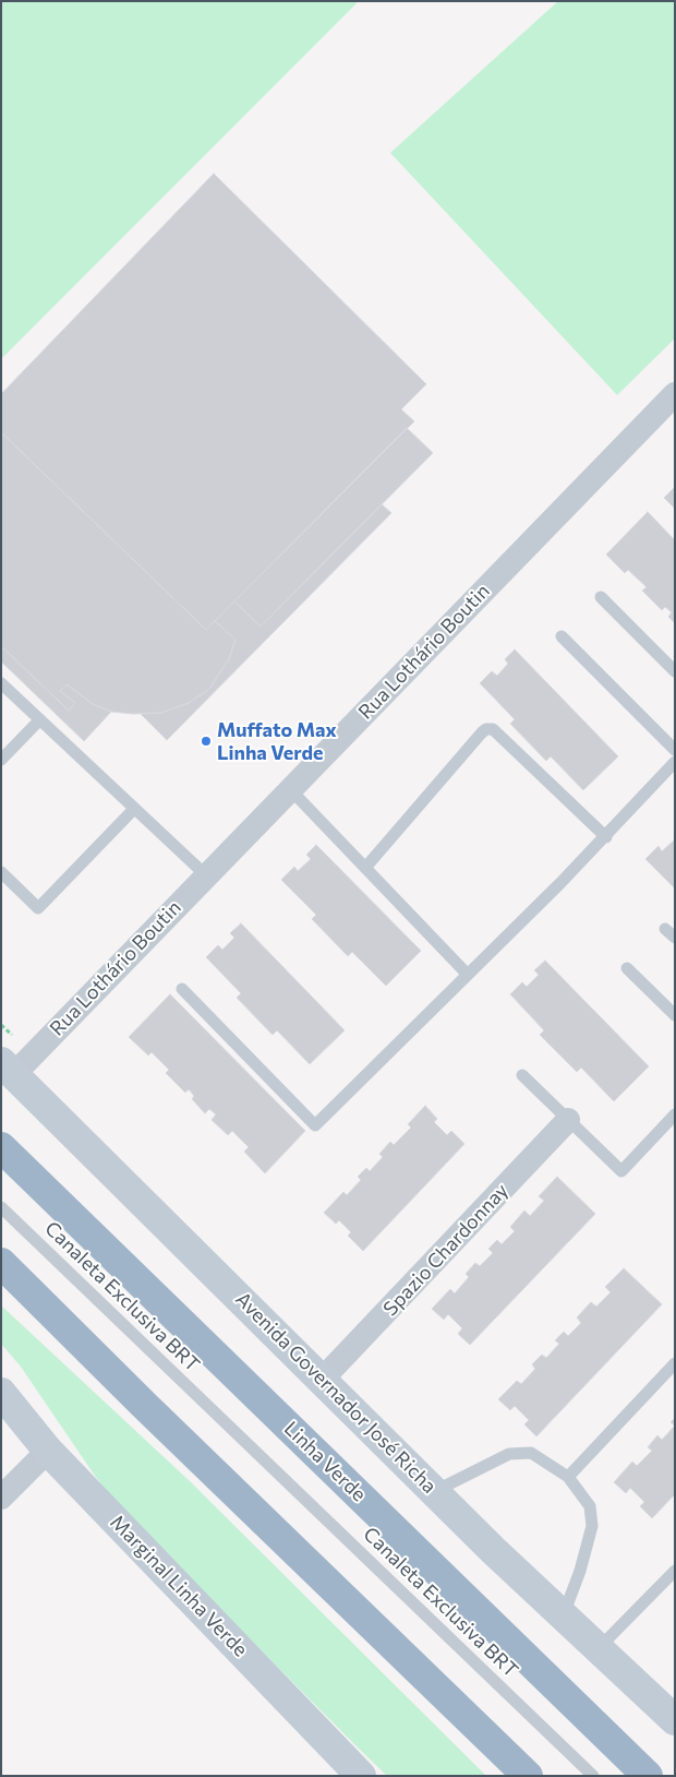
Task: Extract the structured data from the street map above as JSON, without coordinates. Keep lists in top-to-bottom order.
{
  "streets": {
    "highway": ["Linha Verde"],
    "main road": ["Avenida Governador José Richa", "Marginal Linha Verde"],
    "street": ["Rua Lothário Boutin", "Spazio Chardonnay"],
    "lane": ["Canaleta Exclusiva BRT"]
  },
  "crossings": [
    ["Rua Lothário Boutin", "Avenida Governador José Richa"],
    ["Spazio Chardonnay", "Avenida Governador José Richa"]
  ],
  "places": ["Muffato Max Linha Verde"]
}
